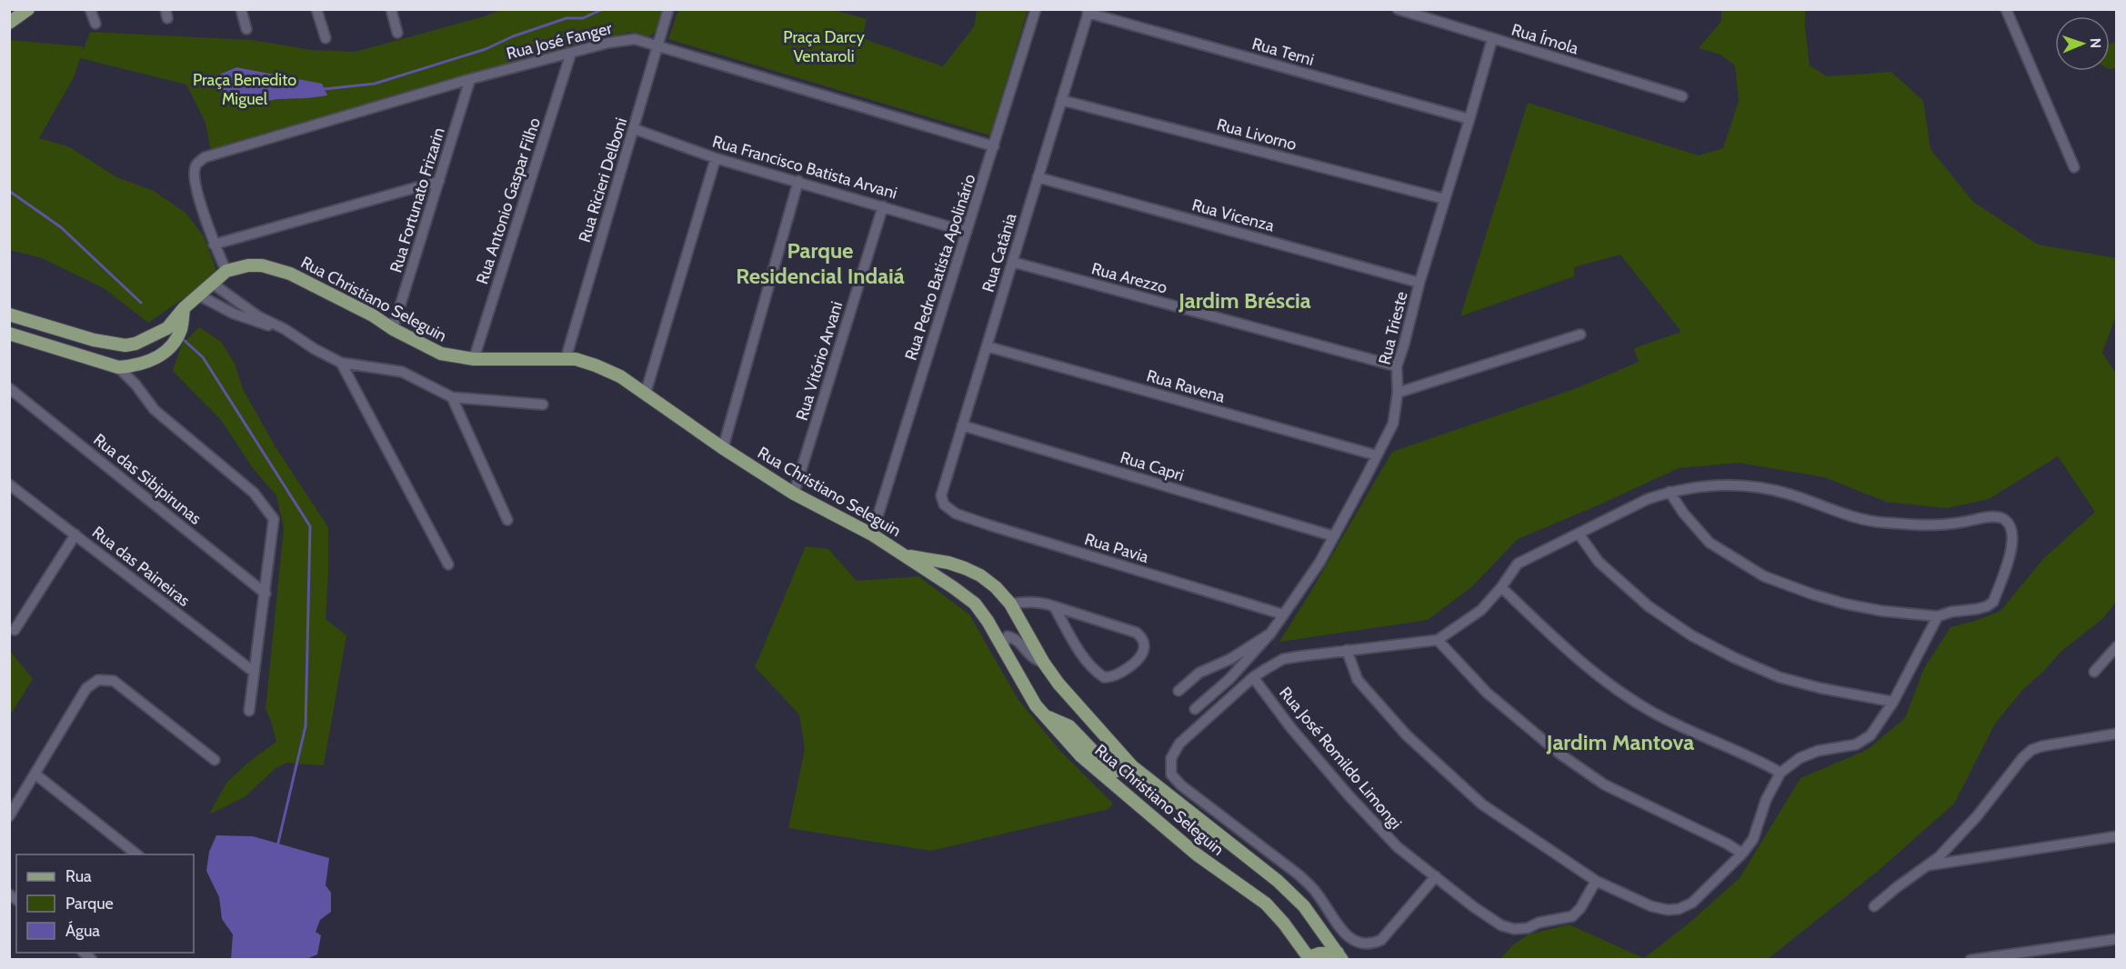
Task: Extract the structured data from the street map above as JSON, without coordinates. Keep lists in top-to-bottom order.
{
  "streets": {
    "main road": ["Rua Christiano Seleguin"],
    "street": [
      "Rua Ímola",
      "Rua José Fanger",
      "Rua Terni",
      "Rua Livorno",
      "Rua Francisco Batista Arvani",
      "Rua Ricieri Delboni",
      "Rua Fortunato Frizarin",
      "Rua Antonio Gaspar Filho",
      "Rua Vicenza",
      "Rua Catânia",
      "Rua Pedro Batista Apolinário",
      "Rua Arezzo",
      "Rua Trieste",
      "Rua Vitório Arvani",
      "Rua Ravena",
      "Rua Capri",
      "Rua das Sibipirunas",
      "Rua Pavia",
      "Rua das Paineiras",
      "Rua José Romildo Limongi"
    ]
  },
  "crossings": [
    ["Rua Ímola", "Rua Trieste"],
    ["Rua José Fanger", "Rua Ricieri Delboni"],
    ["Rua José Fanger", "Rua Fortunato Frizarin"],
    ["Rua José Fanger", "Rua Antonio Gaspar Filho"],
    ["Rua José Fanger", "Rua Pedro Batista Apolinário"],
    ["Rua Terni", "Rua Catânia"],
    ["Rua Terni", "Rua Trieste"],
    ["Rua Livorno", "Rua Catânia"],
    ["Rua Livorno", "Rua Trieste"],
    ["Rua Francisco Batista Arvani", "Rua Ricieri Delboni"],
    ["Rua Francisco Batista Arvani", "Rua Pedro Batista Apolinário"],
    ["Rua Francisco Batista Arvani", "Rua Vitório Arvani"],
    ["Rua Ricieri Delboni", "Rua Christiano Seleguin"],
    ["Rua Fortunato Frizarin", "Rua Christiano Seleguin"],
    ["Rua Antonio Gaspar Filho", "Rua Christiano Seleguin"],
    ["Rua Vicenza", "Rua Catânia"],
    ["Rua Vicenza", "Rua Trieste"],
    ["Rua Catânia", "Rua Arezzo"],
    ["Rua Catânia", "Rua Ravena"],
    ["Rua Catânia", "Rua Capri"],
    ["Rua Catânia", "Rua Pavia"],
    ["Rua Pedro Batista Apolinário", "Rua Christiano Seleguin"],
    ["Rua Arezzo", "Rua Trieste"],
    ["Rua Christiano Seleguin", "Rua Vitório Arvani"],
    ["Rua Trieste", "Rua Ravena"],
    ["Rua Trieste", "Rua Capri"],
    ["Rua Trieste", "Rua Pavia"]
  ],
  "districts": ["Parque Residencial Indaiá", "Jardim Bréscia", "Jardim Mantova"],
  "parks": ["Praça Darcy Ventaroli", "Praça Benedito Miguel"],
  "legend": ["Rua", "Parque", "Água"],
  "north": "right"
}
